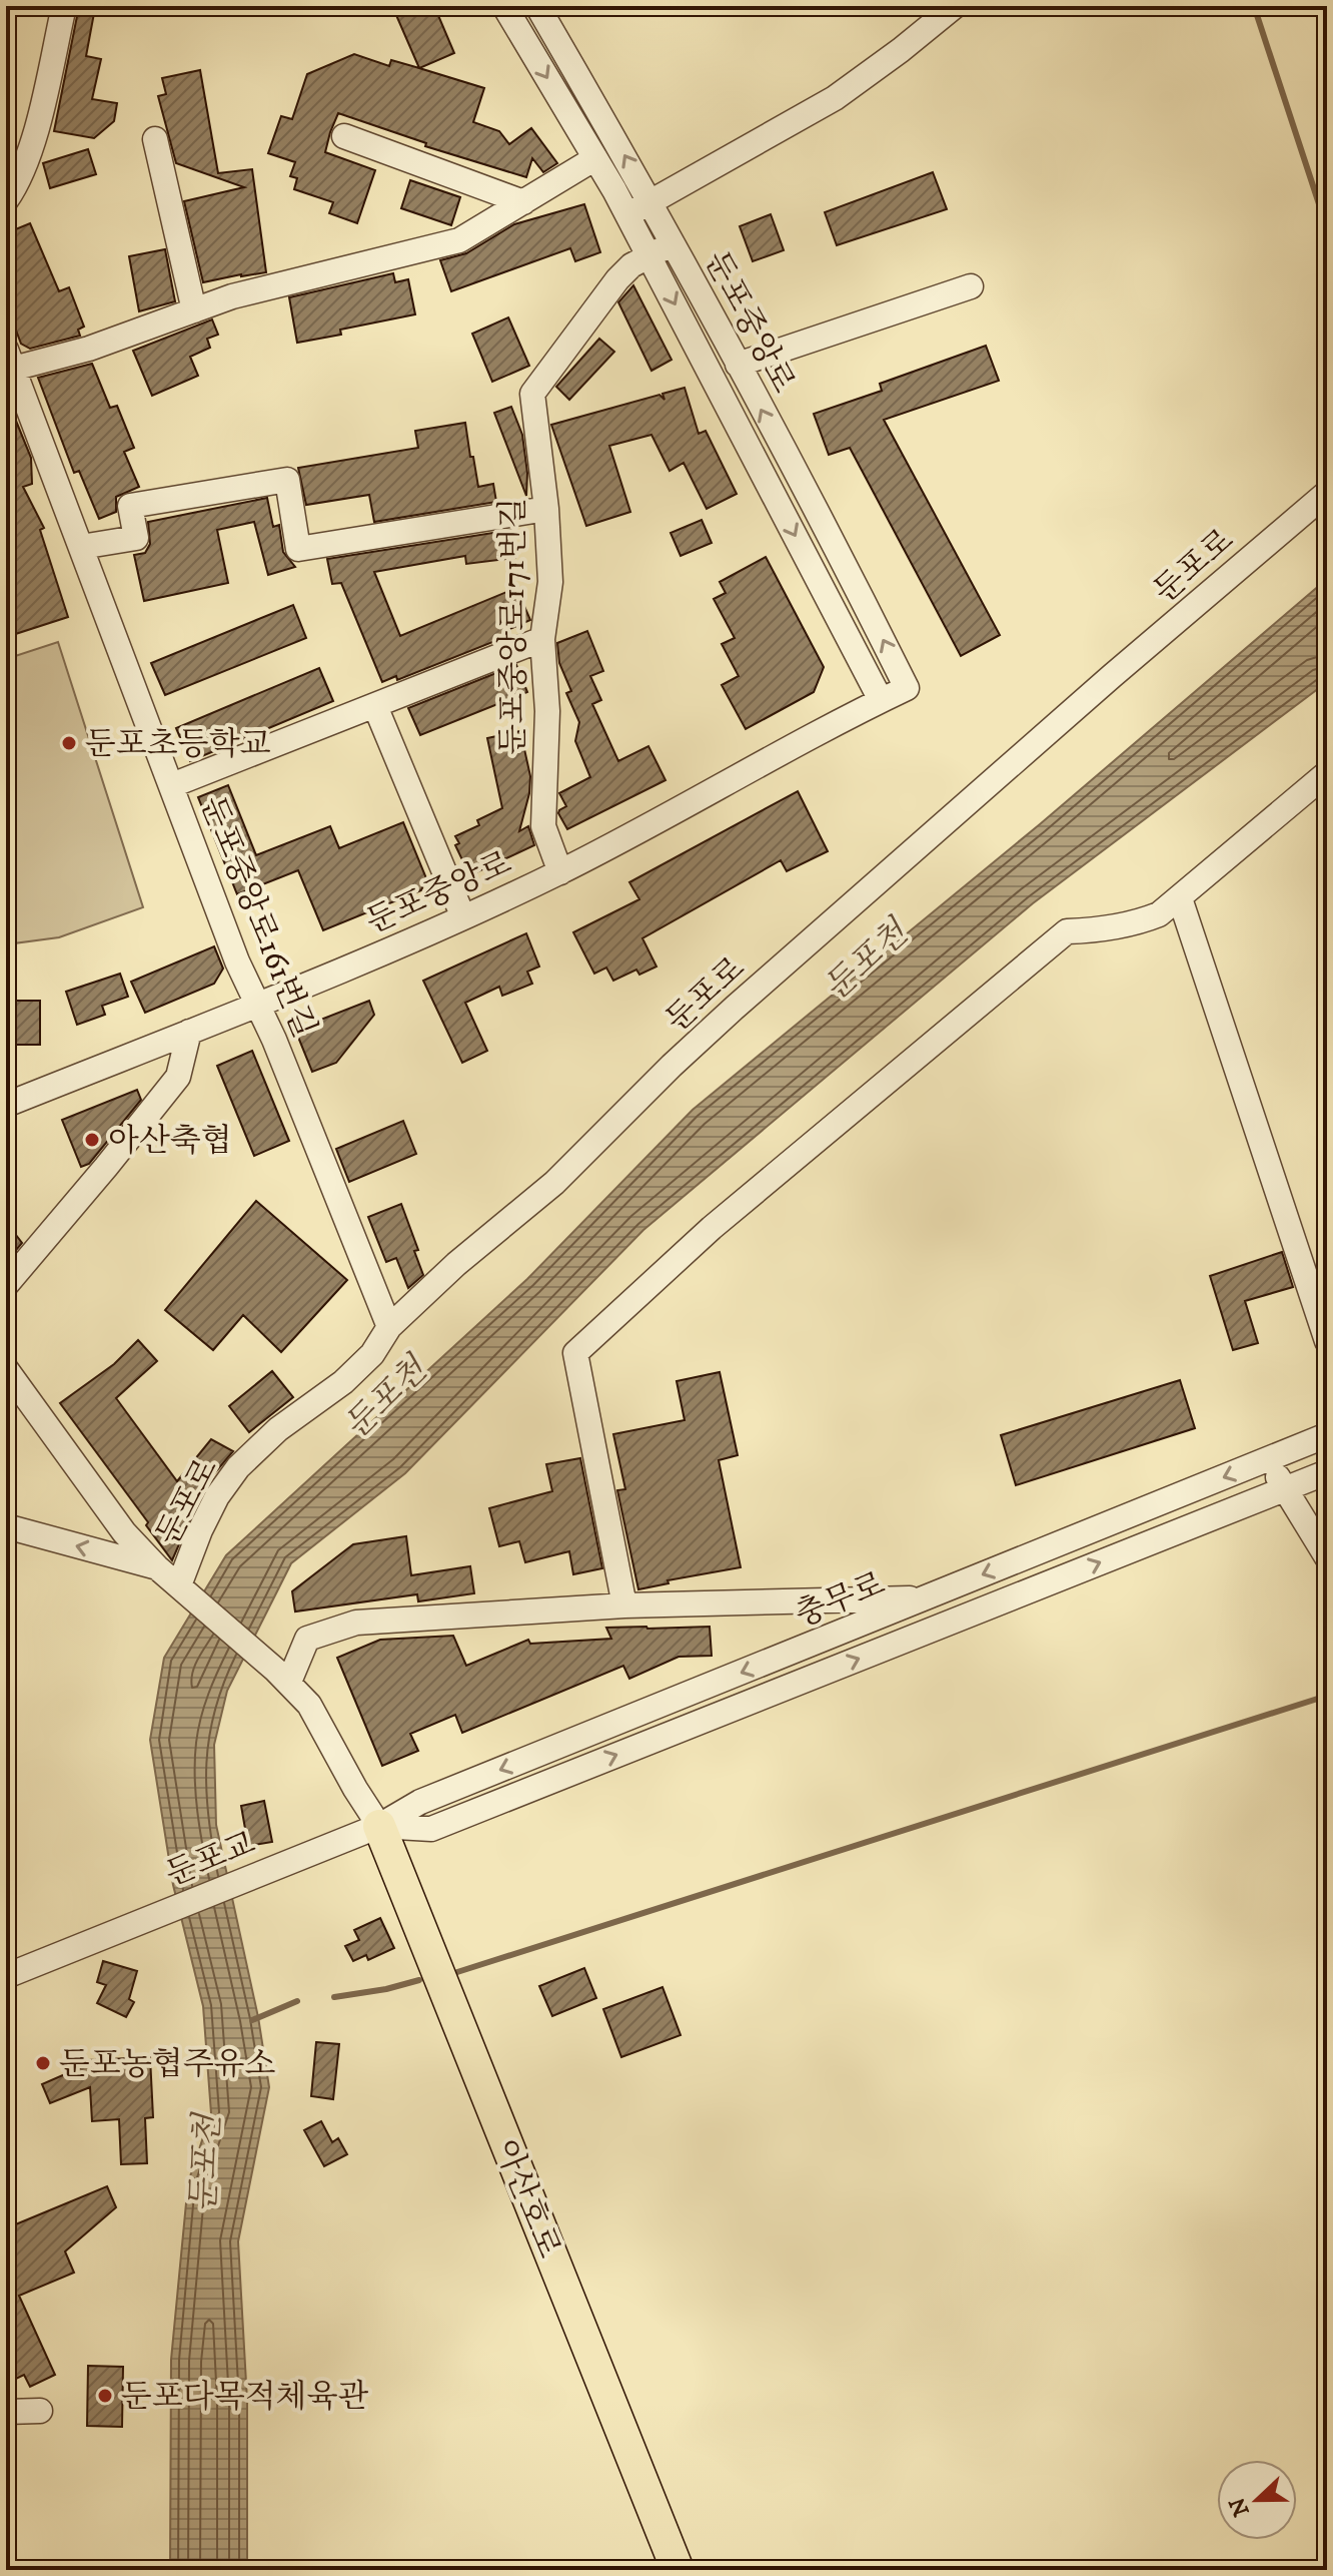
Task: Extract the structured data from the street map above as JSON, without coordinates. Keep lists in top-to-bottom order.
{
  "streets": {
    "main road": ["아산호로"],
    "street": [
      "둔포중앙로",
      "둔포로",
      "둔포중앙로171번길",
      "둔포중앙로161번길",
      "충무로",
      "둔포교"
    ]
  },
  "crossings": [
    ["둔포중앙로", "둔포중앙로171번길"],
    ["둔포중앙로", "둔포중앙로161번길"],
    ["둔포로", "둔포중앙로161번길"],
    ["충무로", "둔포교"],
    ["충무로", "아산호로"]
  ],
  "water": ["둔포천"],
  "places": [
    "둔포초등학교",
    "아산축협",
    "둔포농협주유소",
    "둔포다목적체육관"
  ],
  "north": "left"
}
